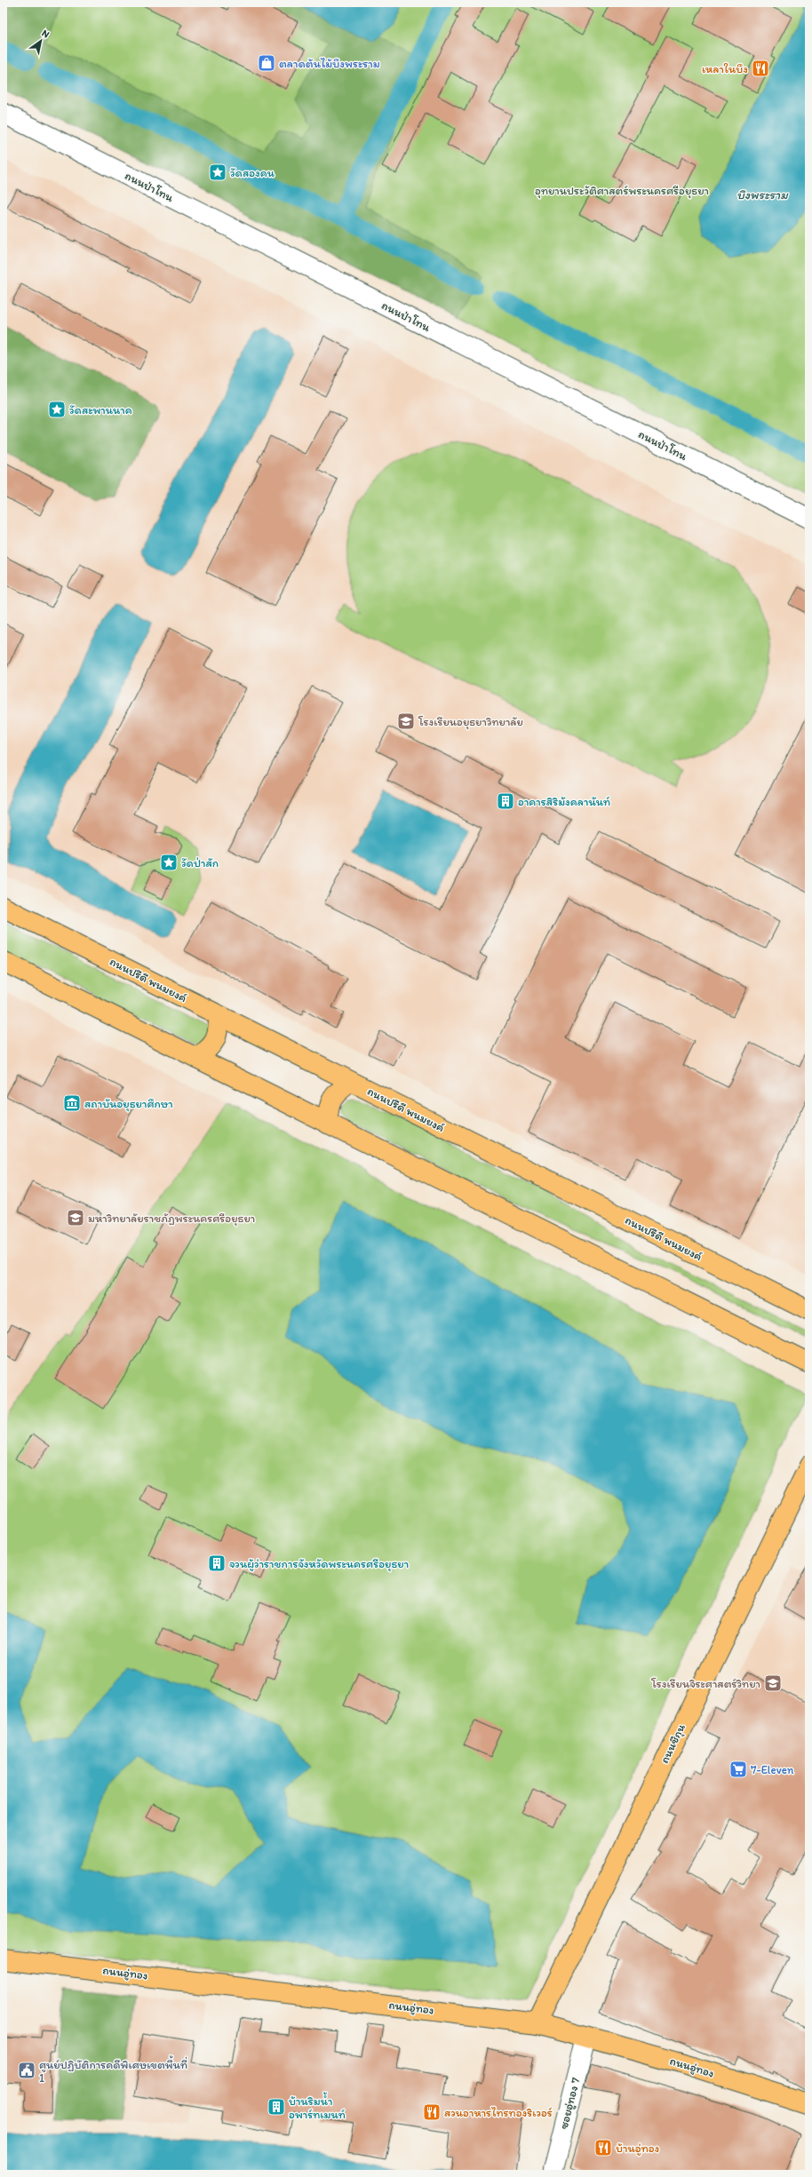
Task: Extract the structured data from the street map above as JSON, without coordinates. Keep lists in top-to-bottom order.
{
  "streets": {
    "main road": ["ถนนปรีดี พนมยงค์", "ถนนชีกุน", "ถนนอู่ทอง"],
    "street": ["ถนนป่าโทน", "ซอยอู่ทอง 7"]
  },
  "crossings": [
    ["ถนนชีกุน", "ถนนอู่ทอง"],
    ["ถนนอู่ทอง", "ซอยอู่ทอง 7"]
  ],
  "water": ["บึงพระราม"],
  "parks": ["อุทยานประวัติศาสตร์พระนครศรีอยุธยา"],
  "places": {
    "shop": ["ตลาดต้นไม้บึงพระราม"],
    "restaurant": ["เหลาในบึง", "สวนอาหารไทรทองริเวอร์", "บ้านอู่ทอง"],
    "place": ["วัดสองคน", "วัดสะพานนาค", "วัดป่าสัก"],
    "school or university": ["โรงเรียนอยุธยาวิทยาลัย", "มหาวิทยาลัยราชภัฏพระนครศรีอยุธยา", "โรงเรียนจิระศาสตร์วิทยา"],
    "building": ["อาคารสิริมังคลานันท์", "จวนผู้ว่าราชการจังหวัดพระนครศรีอยุธยา", "บ้านริมน้ำ อพาร์ทเมนท์"],
    "museum": ["สถาบันอยุธยาศึกษา"],
    "supermarket": ["7-Eleven"],
    "public building": ["ศูนย์ปฏิบัติการคดีพิเศษเขตพื้นที่ 1"]
  },
  "north": "top right"
}
